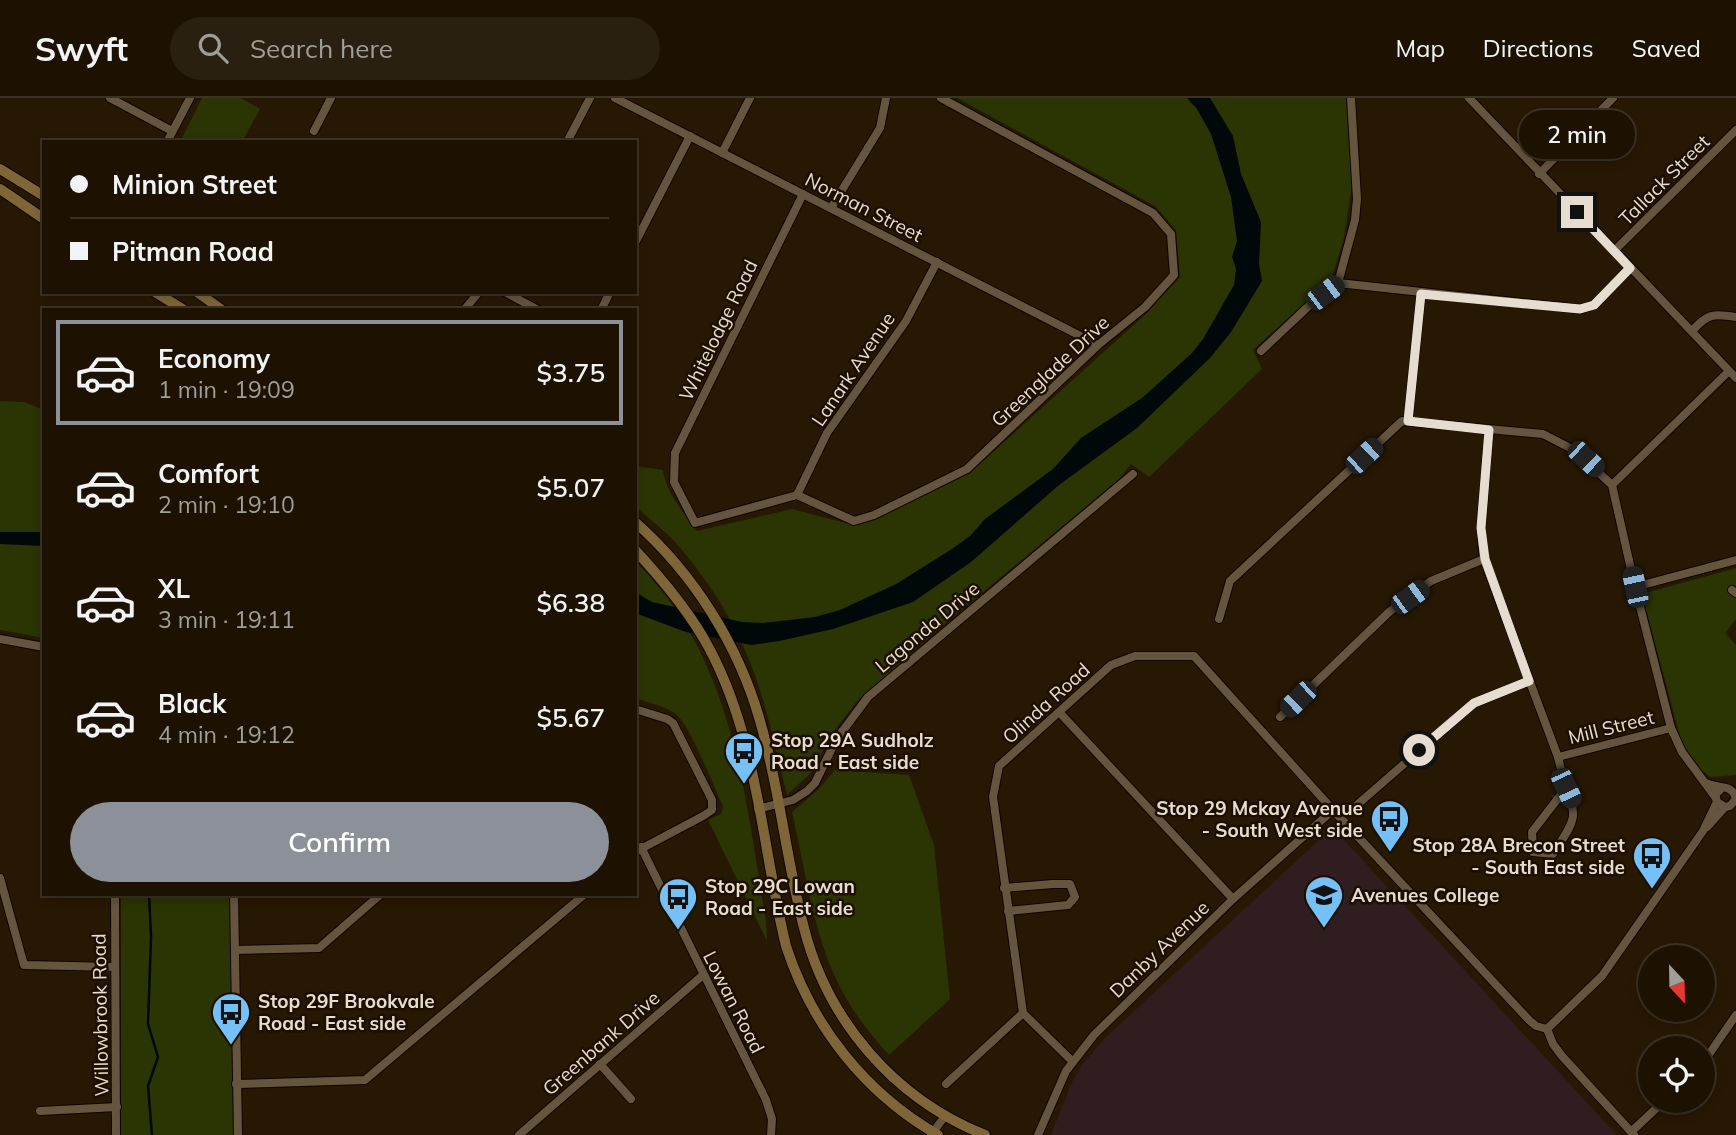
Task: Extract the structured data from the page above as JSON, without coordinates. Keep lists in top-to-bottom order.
{
  "streets": {
    "street": [
      "Tallack Street",
      "Norman Street",
      "Whitelodge Road",
      "Lanark Avenue",
      "Greenglade Drive",
      "Lagonda Drive",
      "Olinda Road",
      "Mill Street",
      "Danby Avenue",
      "Lowan Road",
      "Willowbrook Road",
      "Greenbank Drive"
    ]
  },
  "crossings": [
    ["Norman Street", "Whitelodge Road"],
    ["Norman Street", "Lanark Avenue"],
    ["Norman Street", "Greenglade Drive"],
    ["Whitelodge Road", "Lanark Avenue"],
    ["Whitelodge Road", "Greenglade Drive"],
    ["Lanark Avenue", "Greenglade Drive"],
    ["Olinda Road", "Danby Avenue"],
    ["Lowan Road", "Greenbank Drive"]
  ],
  "places": {
    "bus stop": [
      "Stop 29A Sudholz Road - East side",
      "Stop 29 Mckay Avenue - South West side",
      "Stop 28A Brecon Street - South East side",
      "Stop 29C Lowan Road - East side",
      "Stop 29F Brookvale Road - East side"
    ],
    "school or university": ["Avenues College"]
  },
  "north": "bottom",
  "page": {
    "header": "Swyft",
    "search": "Search here",
    "nav": ["Map", "Directions", "Saved"],
    "bubble": "2 min",
    "banner": ["Minion Street", "Pitman Road"],
    "list": [
      {
        "name": "Economy",
        "note": "1 min · 19:09",
        "value": "$3.75"
      },
      {
        "name": "Comfort",
        "note": "2 min · 19:10",
        "value": "$5.07"
      },
      {
        "name": "XL",
        "note": "3 min · 19:11",
        "value": "$6.38"
      },
      {
        "name": "Black",
        "note": "4 min · 19:12",
        "value": "$5.67"
      }
    ],
    "buttons": "Confirm"
  }
}
